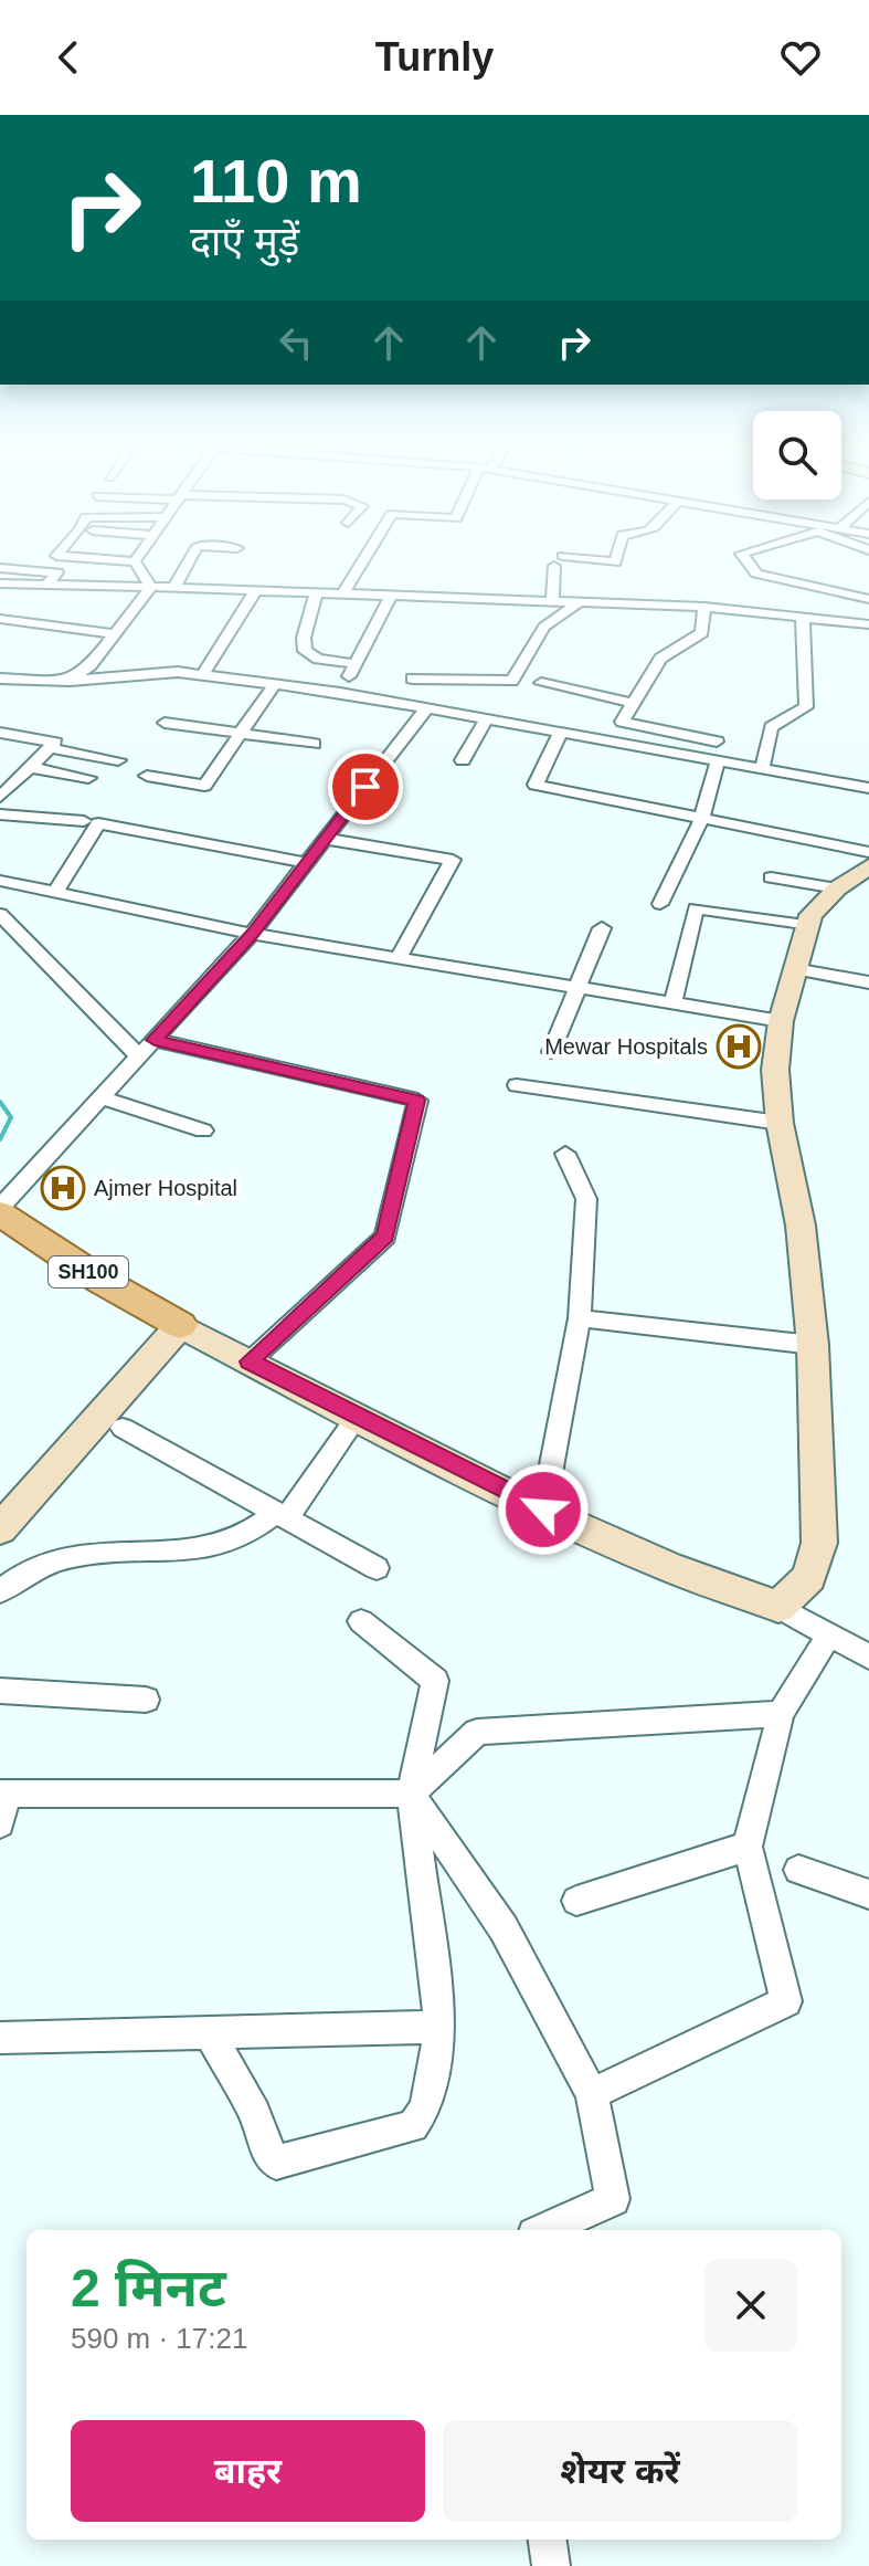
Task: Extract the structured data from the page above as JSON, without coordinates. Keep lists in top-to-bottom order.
{
  "streets": {
    "main road": ["SH100"]
  },
  "places": {
    "hospital": ["Mewar Hospitals", "Ajmer Hospital"]
  },
  "page": {
    "header": "Turnly",
    "turn": ["110 m", "दाएँ मुड़ें"],
    "heading": ["2 मिनट", "590 m · 17:21"],
    "buttons": ["बाहर", "शेयर करें"]
  }
}
